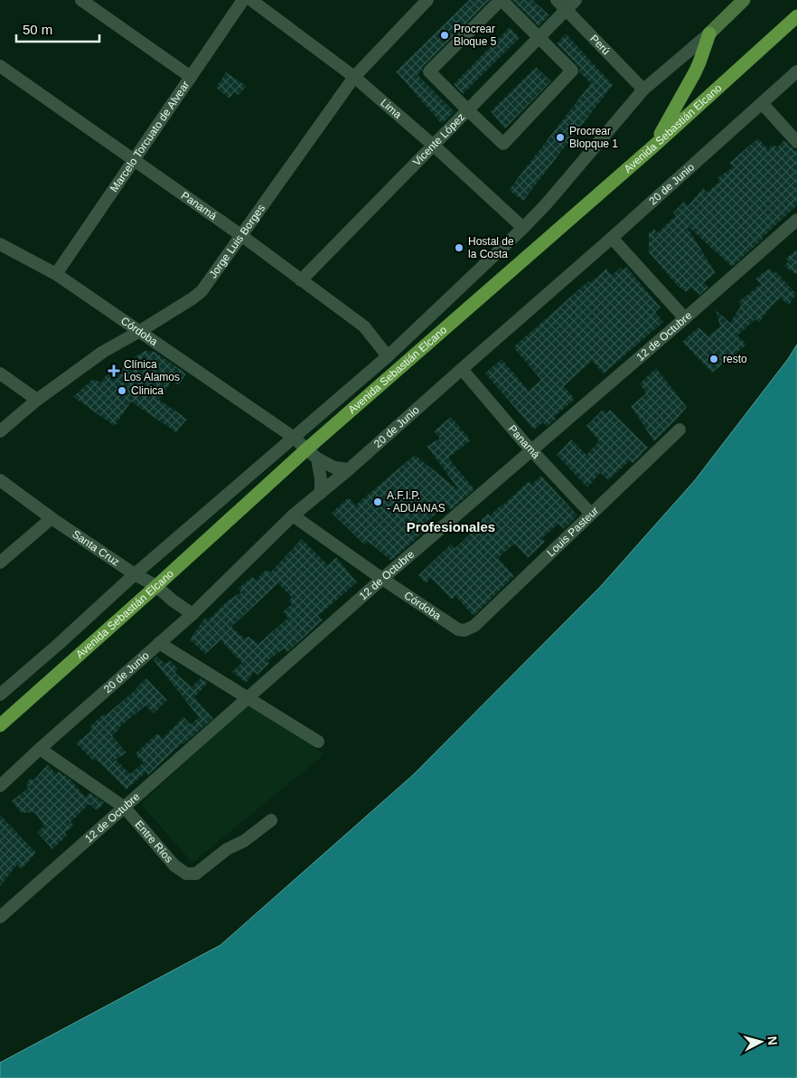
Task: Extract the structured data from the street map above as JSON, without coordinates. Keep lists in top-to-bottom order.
{
  "streets": {
    "main road": ["Avenida Sebastián Elcano"],
    "street": [
      "Perú",
      "Lima",
      "Marcelo Torcuato de Alvear",
      "Vicente López",
      "20 de Junio",
      "Panamá",
      "Jorge Luis Borges",
      "Córdoba",
      "12 de Octubre",
      "Louis Pasteur",
      "Santa Cruz",
      "Entre Ríos"
    ]
  },
  "crossings": [
    ["Perú", "Vicente López"],
    ["Lima", "Vicente López"],
    ["Lima", "Jorge Luis Borges"],
    ["Avenida Sebastián Elcano", "Córdoba"],
    ["Avenida Sebastián Elcano", "Santa Cruz"],
    ["Marcelo Torcuato de Alvear", "Panamá"],
    ["Marcelo Torcuato de Alvear", "Córdoba"],
    ["Vicente López", "Panamá"],
    ["20 de Junio", "Panamá"],
    ["20 de Junio", "Córdoba"],
    ["20 de Junio", "Santa Cruz"],
    ["20 de Junio", "Entre Ríos"],
    ["Panamá", "Jorge Luis Borges"],
    ["Panamá", "12 de Octubre"],
    ["Panamá", "Louis Pasteur"],
    ["Jorge Luis Borges", "Córdoba"],
    ["Córdoba", "12 de Octubre"],
    ["Córdoba", "Louis Pasteur"],
    ["12 de Octubre", "Entre Ríos"]
  ],
  "districts": ["Profesionales"],
  "places": {
    "other": [
      "Procrear Bloque 5",
      "Procrear Blopque 1",
      "Hostal de la Costa",
      "resto",
      "Clinica",
      "A.F.I.P. - ADUANAS"
    ],
    "health": ["Clínica Los Alamos"]
  },
  "scale_bar": "50 m",
  "north": "right"
}
